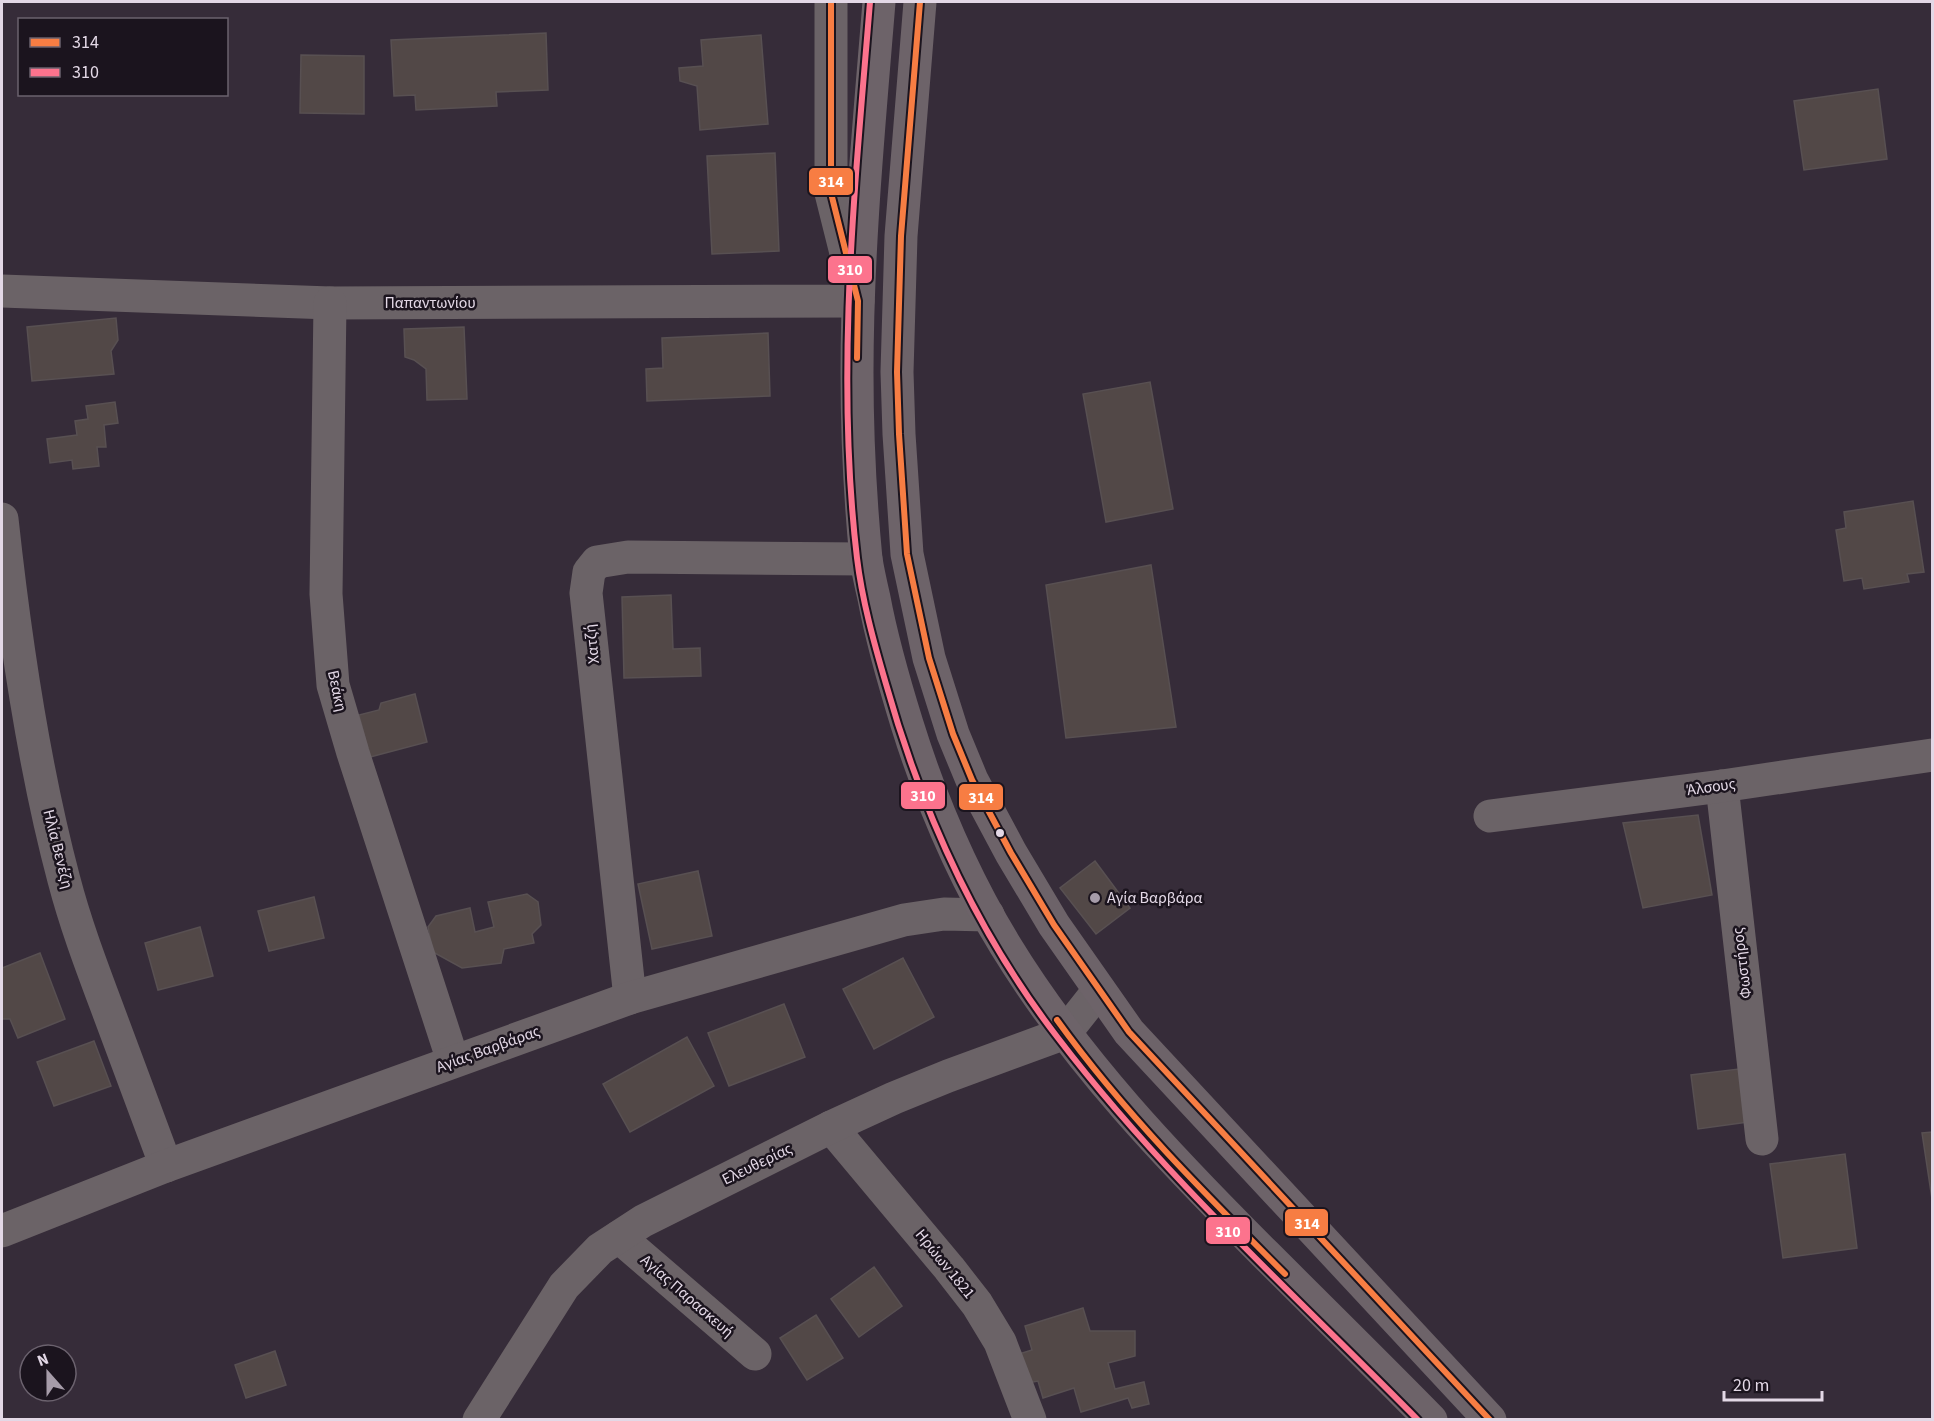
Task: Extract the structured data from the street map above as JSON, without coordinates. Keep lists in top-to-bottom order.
{
  "streets": {
    "street": [
      "Παπαντωνίου",
      "Χατζή",
      "Βεάκη",
      "Άλσους",
      "Ηλία Βενέζη",
      "Φωστήρος",
      "Αγίας Βαρβάρας",
      "Ελευθερίας",
      "Ηρώων 1821",
      "Αγίας Παρασκευή"
    ]
  },
  "crossings": [
    ["Παπαντωνίου", "Βεάκη"],
    ["Χατζή", "Αγίας Βαρβάρας"],
    ["Βεάκη", "Αγίας Βαρβάρας"],
    ["Άλσους", "Φωστήρος"],
    ["Ηλία Βενέζη", "Αγίας Βαρβάρας"],
    ["Ελευθερίας", "Ηρώων 1821"],
    ["Ελευθερίας", "Αγίας Παρασκευή"]
  ],
  "places": ["Αγία Βαρβάρα"],
  "lines": ["transit line 314", "transit line 310"],
  "legend": ["314", "310"],
  "scale_bar": "20 m",
  "north": "top"
}
